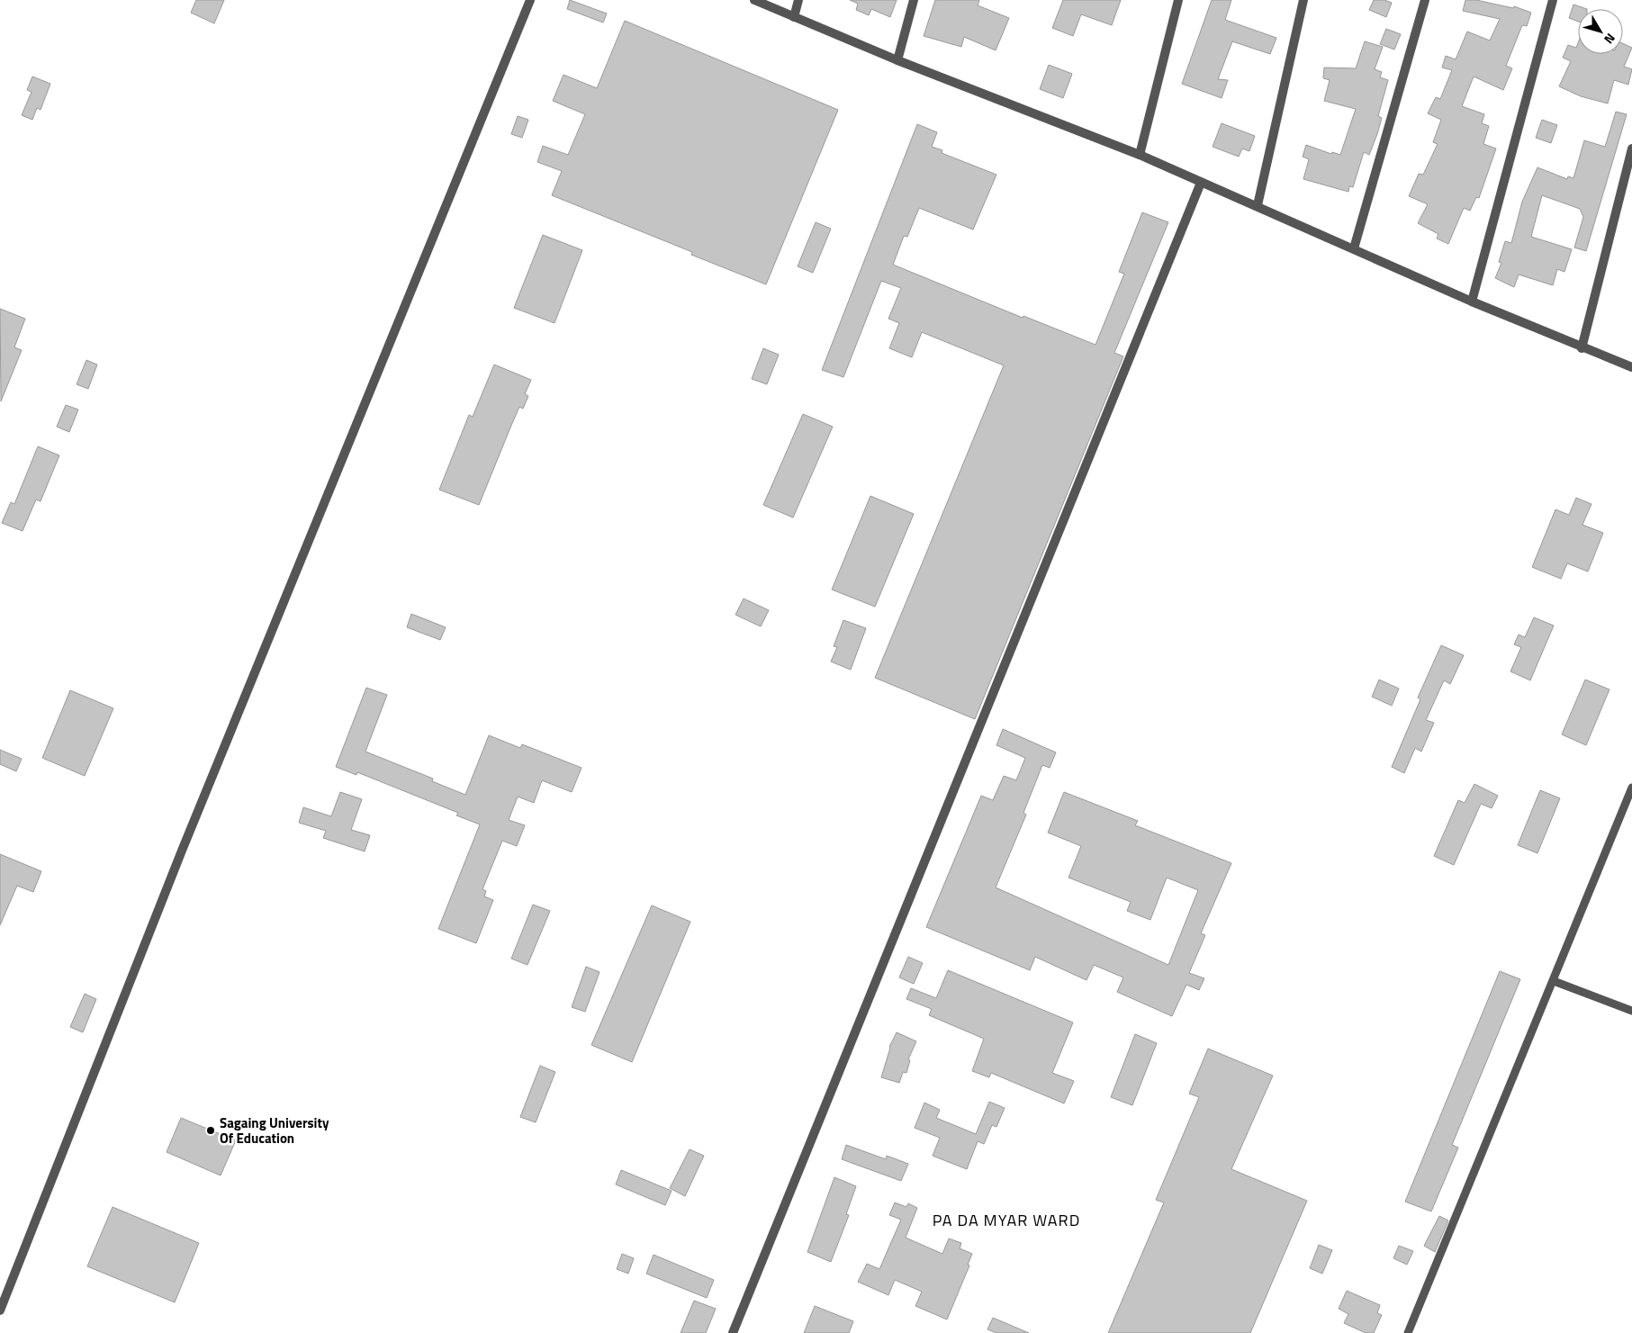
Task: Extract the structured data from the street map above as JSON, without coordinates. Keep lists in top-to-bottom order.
{
  "districts": ["PA DA MYAR WARD"],
  "places": ["Sagaing University Of Education"],
  "north": "bottom right"
}
